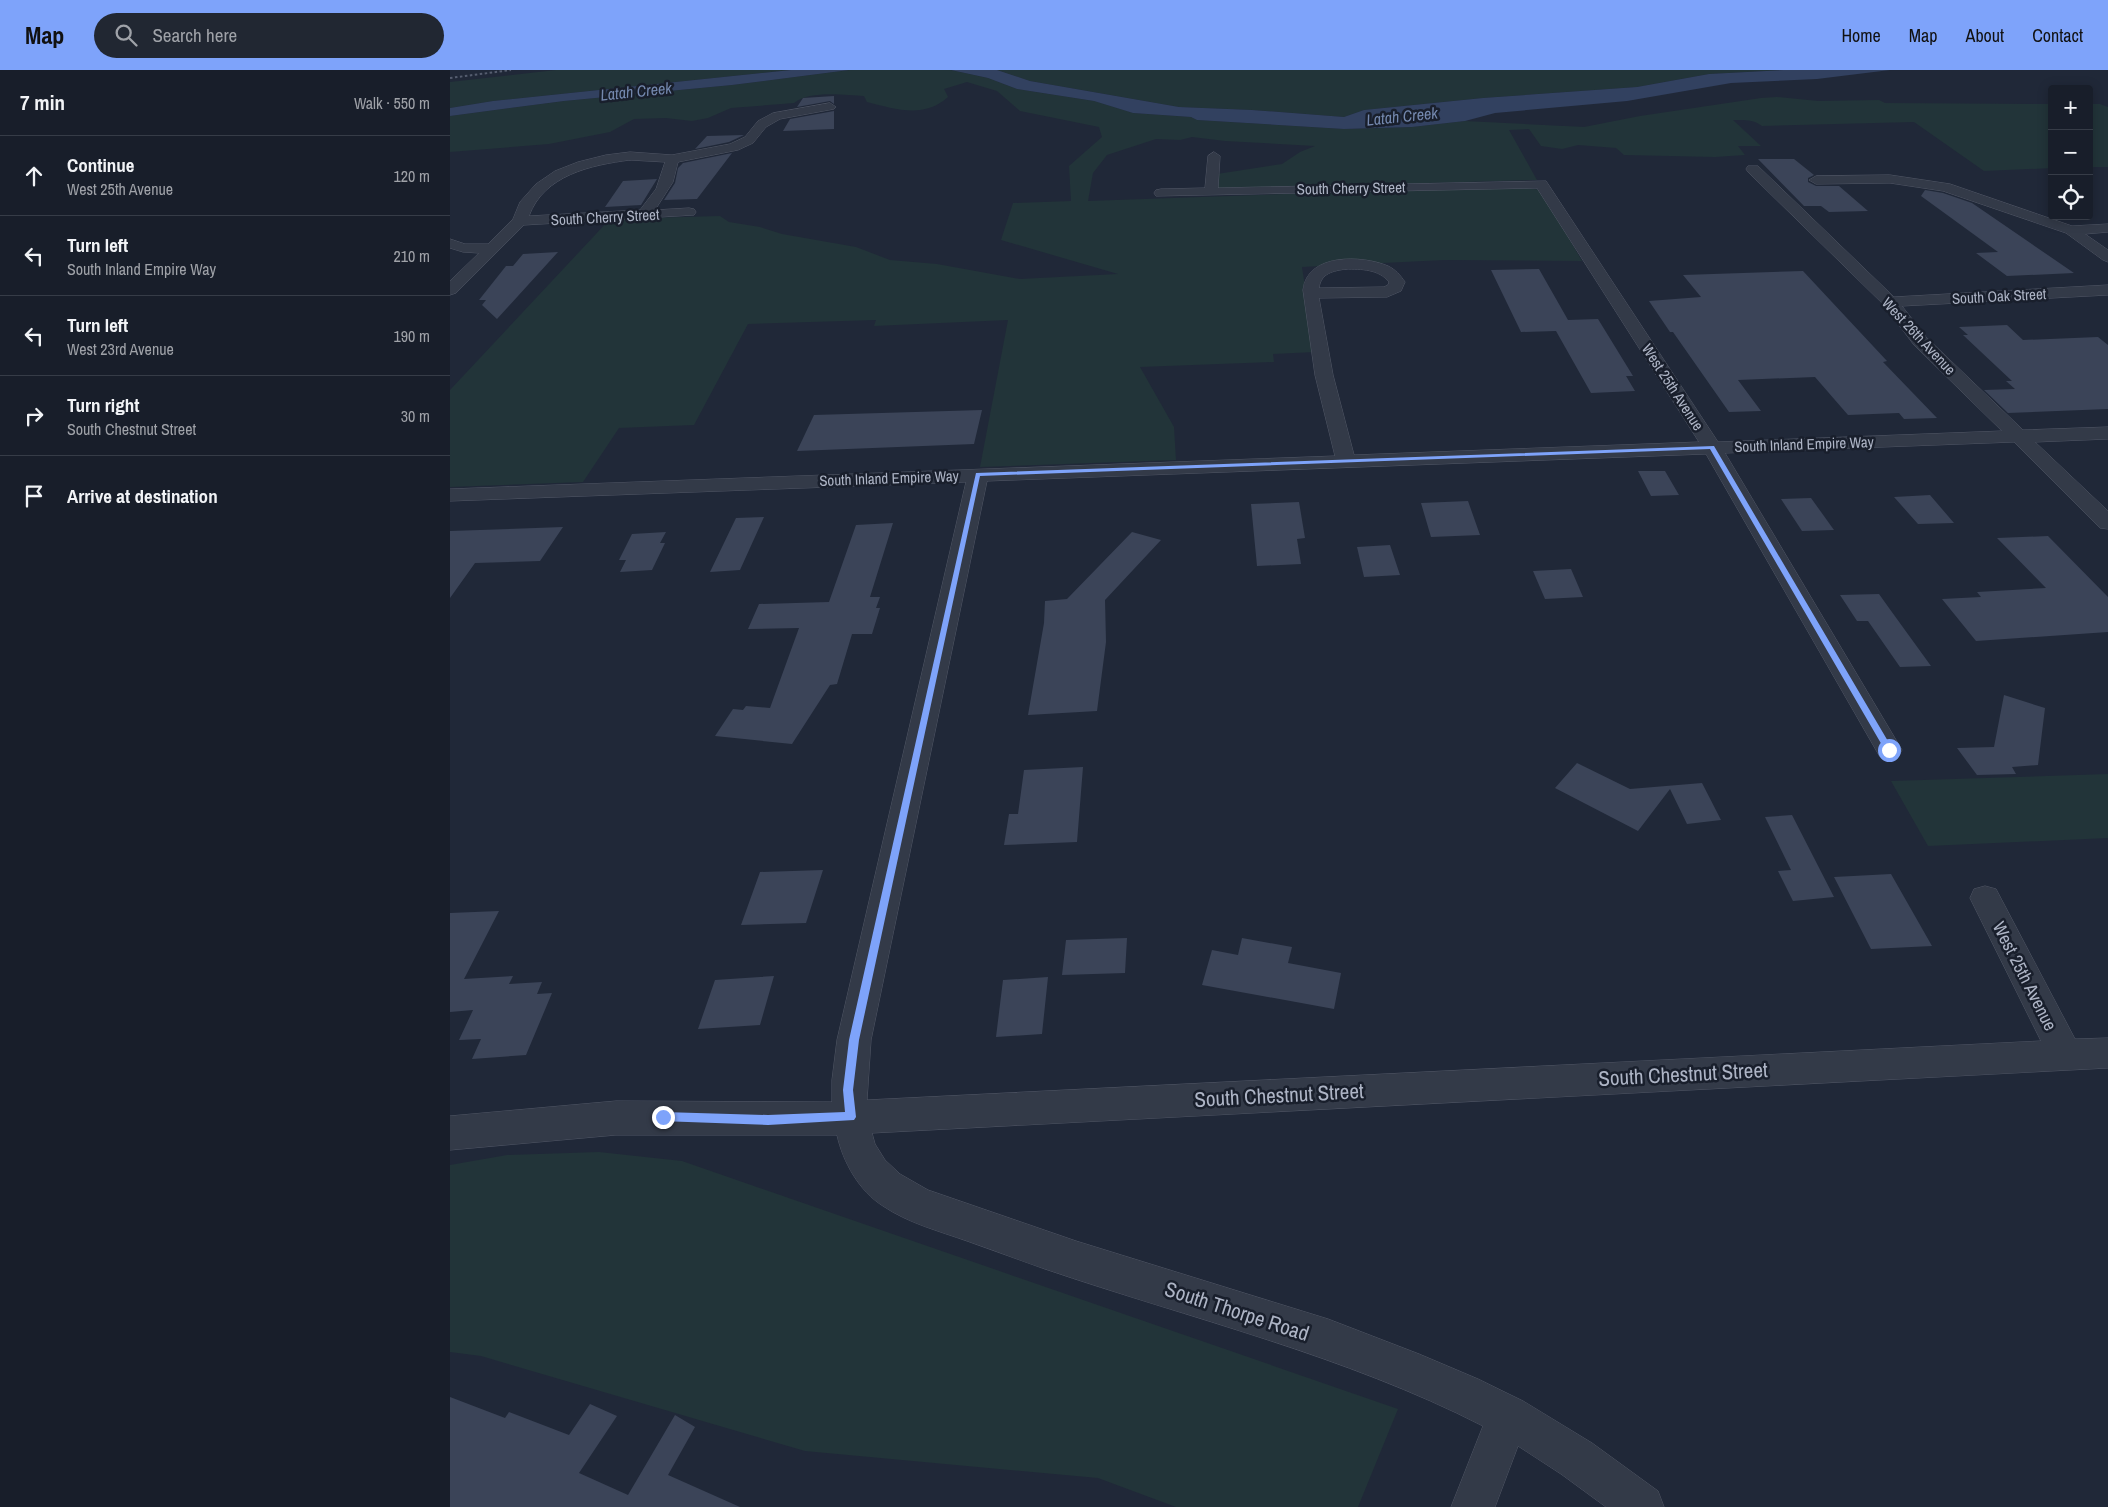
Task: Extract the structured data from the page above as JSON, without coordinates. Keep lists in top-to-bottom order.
{
  "streets": {
    "street": [
      "South Cherry Street",
      "South Oak Street",
      "West 26th Avenue",
      "West 25th Avenue",
      "South Inland Empire Way",
      "South Chestnut Street",
      "South Thorpe Road"
    ]
  },
  "crossings": [
    ["South Cherry Street", "West 25th Avenue"],
    ["South Oak Street", "West 26th Avenue"],
    ["West 26th Avenue", "South Inland Empire Way"],
    ["West 25th Avenue", "South Inland Empire Way"],
    ["West 25th Avenue", "South Chestnut Street"],
    ["South Inland Empire Way", "South Thorpe Road"],
    ["South Chestnut Street", "South Thorpe Road"]
  ],
  "water": ["Latah Creek"],
  "page": {
    "header": "Map",
    "search": "Search here",
    "nav": [
      "Home",
      "Map",
      "About",
      "Contact"
    ],
    "heading": ["7 min", "Walk · 550 m"],
    "map_buttons": ["+", "−"],
    "list": [
      ["Continue", "West 25th Avenue", "120 m"],
      ["Turn left", "South Inland Empire Way", "210 m"],
      ["Turn left", "West 23rd Avenue", "190 m"],
      ["Turn right", "South Chestnut Street", "30 m"],
      "Arrive at destination"
    ]
  }
}
